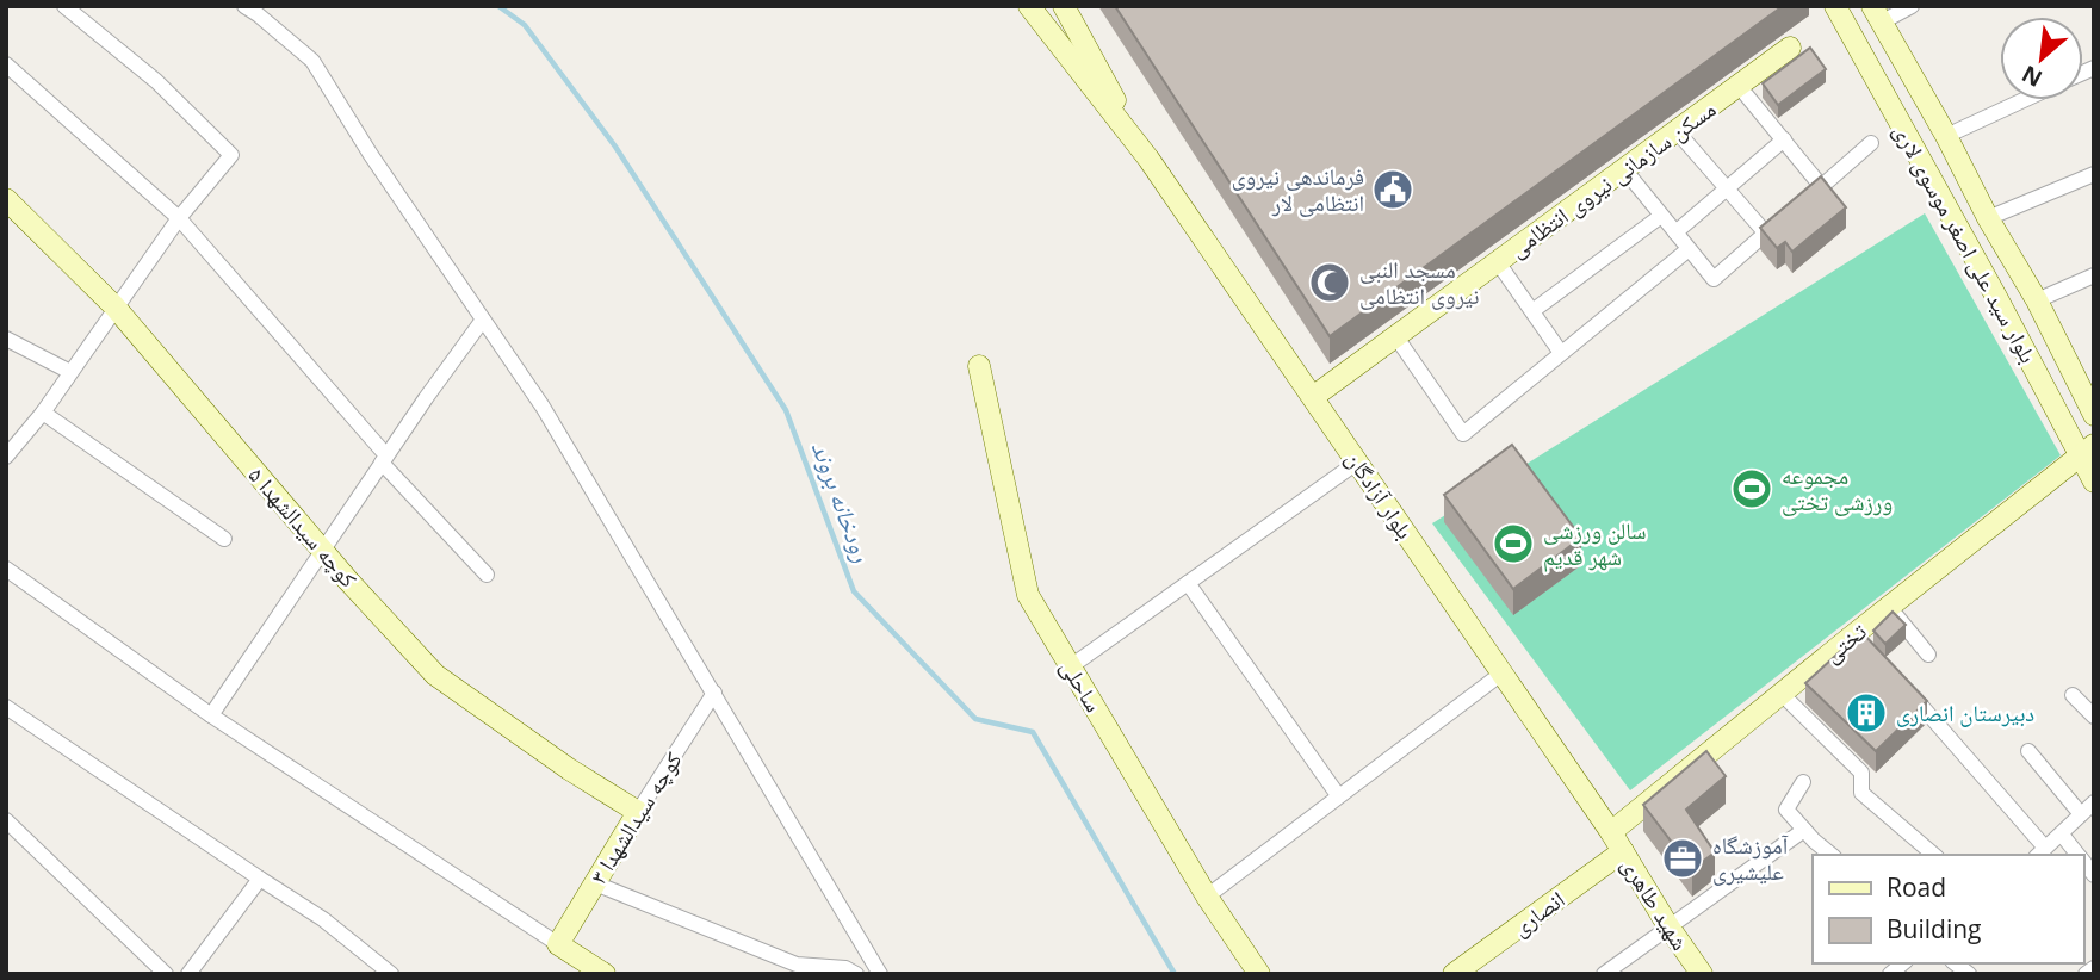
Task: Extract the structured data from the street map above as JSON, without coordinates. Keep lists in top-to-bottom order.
{
  "streets": {
    "main road": [
      "مسکن سازمانی نیروی انتظامی",
      "بلوار سید علی اصغر موسوی لاری",
      "بلوار آزادگان",
      "کوچه سیدالشهدا ۵",
      "تختی",
      "ساحلی",
      "کوچه سیدالشهدا ۳",
      "شهید طاهری",
      "انصاری"
    ]
  },
  "crossings": [
    ["مسکن سازمانی نیروی انتظامی", "بلوار آزادگان"],
    ["بلوار سید علی اصغر موسوی لاری", "تختی"],
    ["بلوار آزادگان", "تختی"],
    ["بلوار آزادگان", "شهید طاهری"],
    ["کوچه سیدالشهدا ۵", "کوچه سیدالشهدا ۳"],
    ["تختی", "شهید طاهری"],
    ["شهید طاهری", "انصاری"]
  ],
  "water": ["رودخانه بروند"],
  "places": {
    "public building": ["فرماندهی نیروی انتظامی لار"],
    "mosque": ["مسجد النبی نیروی انتظامی"],
    "sports": ["مجموعه ورزشی تختی", "سالن ورزشی شهر قدیم"],
    "building": ["دبیرستان انصاری"],
    "office": ["آموزشگاه علیشیری"]
  },
  "legend": ["Road", "Building"],
  "north": "bottom left"
}
